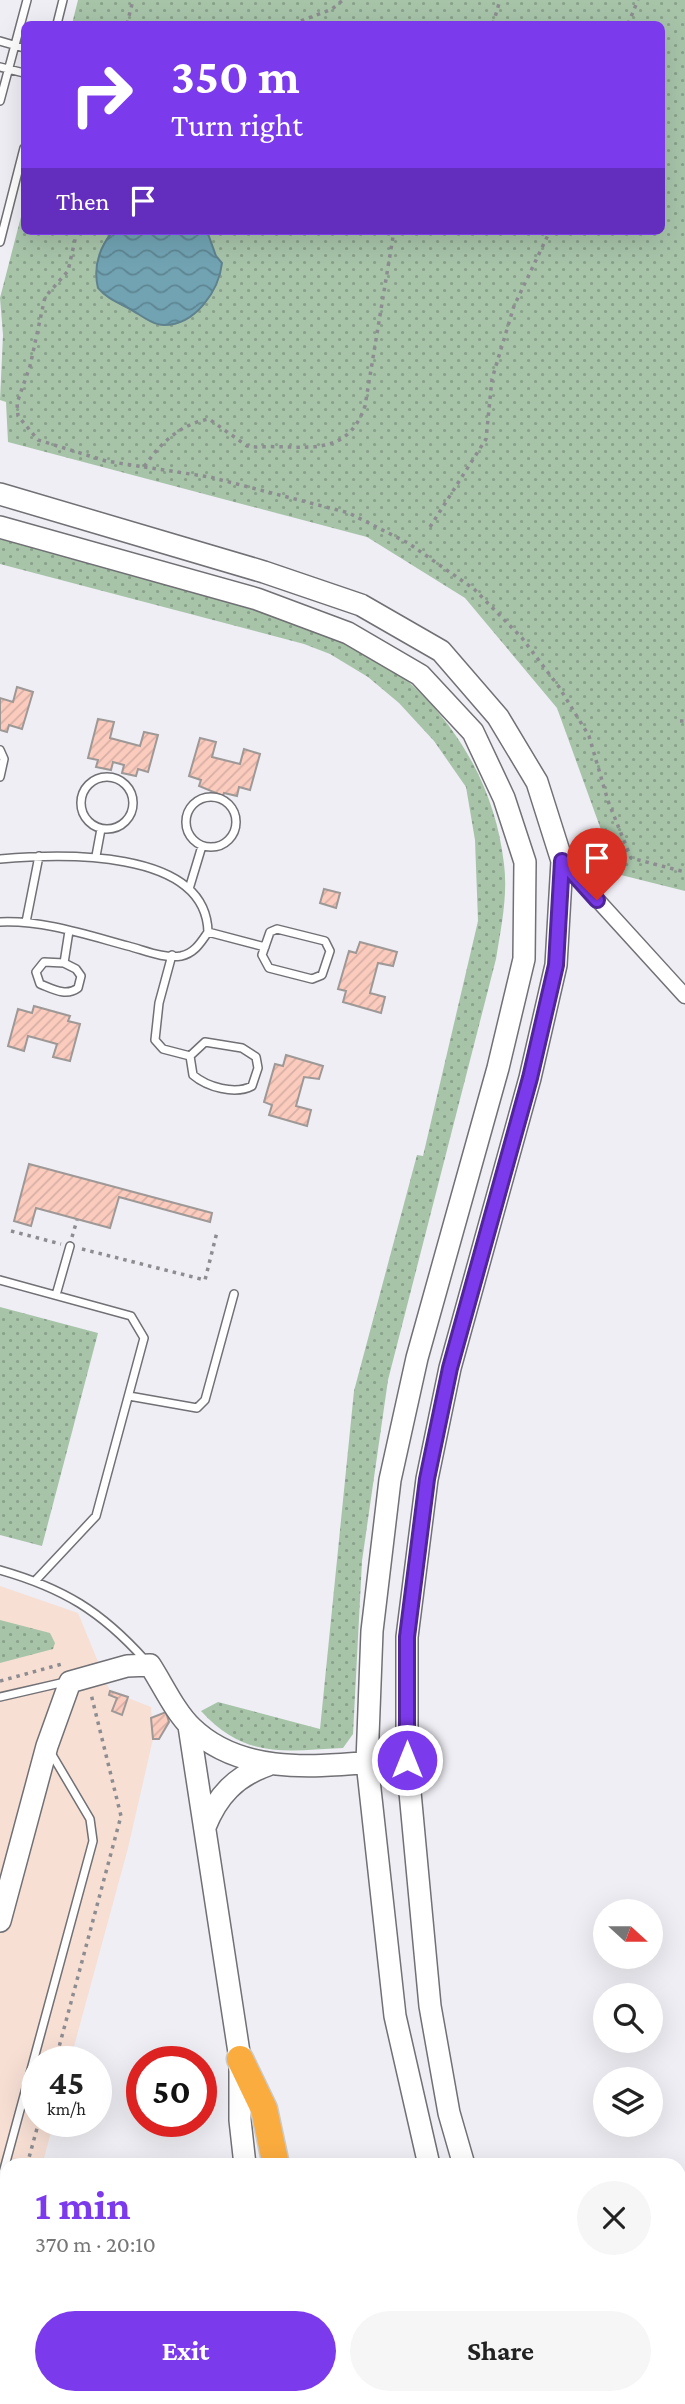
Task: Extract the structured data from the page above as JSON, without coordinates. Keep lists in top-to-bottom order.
{
  "north": "right",
  "page": {
    "turn": ["350 m", "Turn right"],
    "then": "Then",
    "speed": "45 km/h",
    "limit": "50",
    "heading": ["1 min", "370 m · 20:10"],
    "buttons": ["Exit", "Share"]
  }
}
